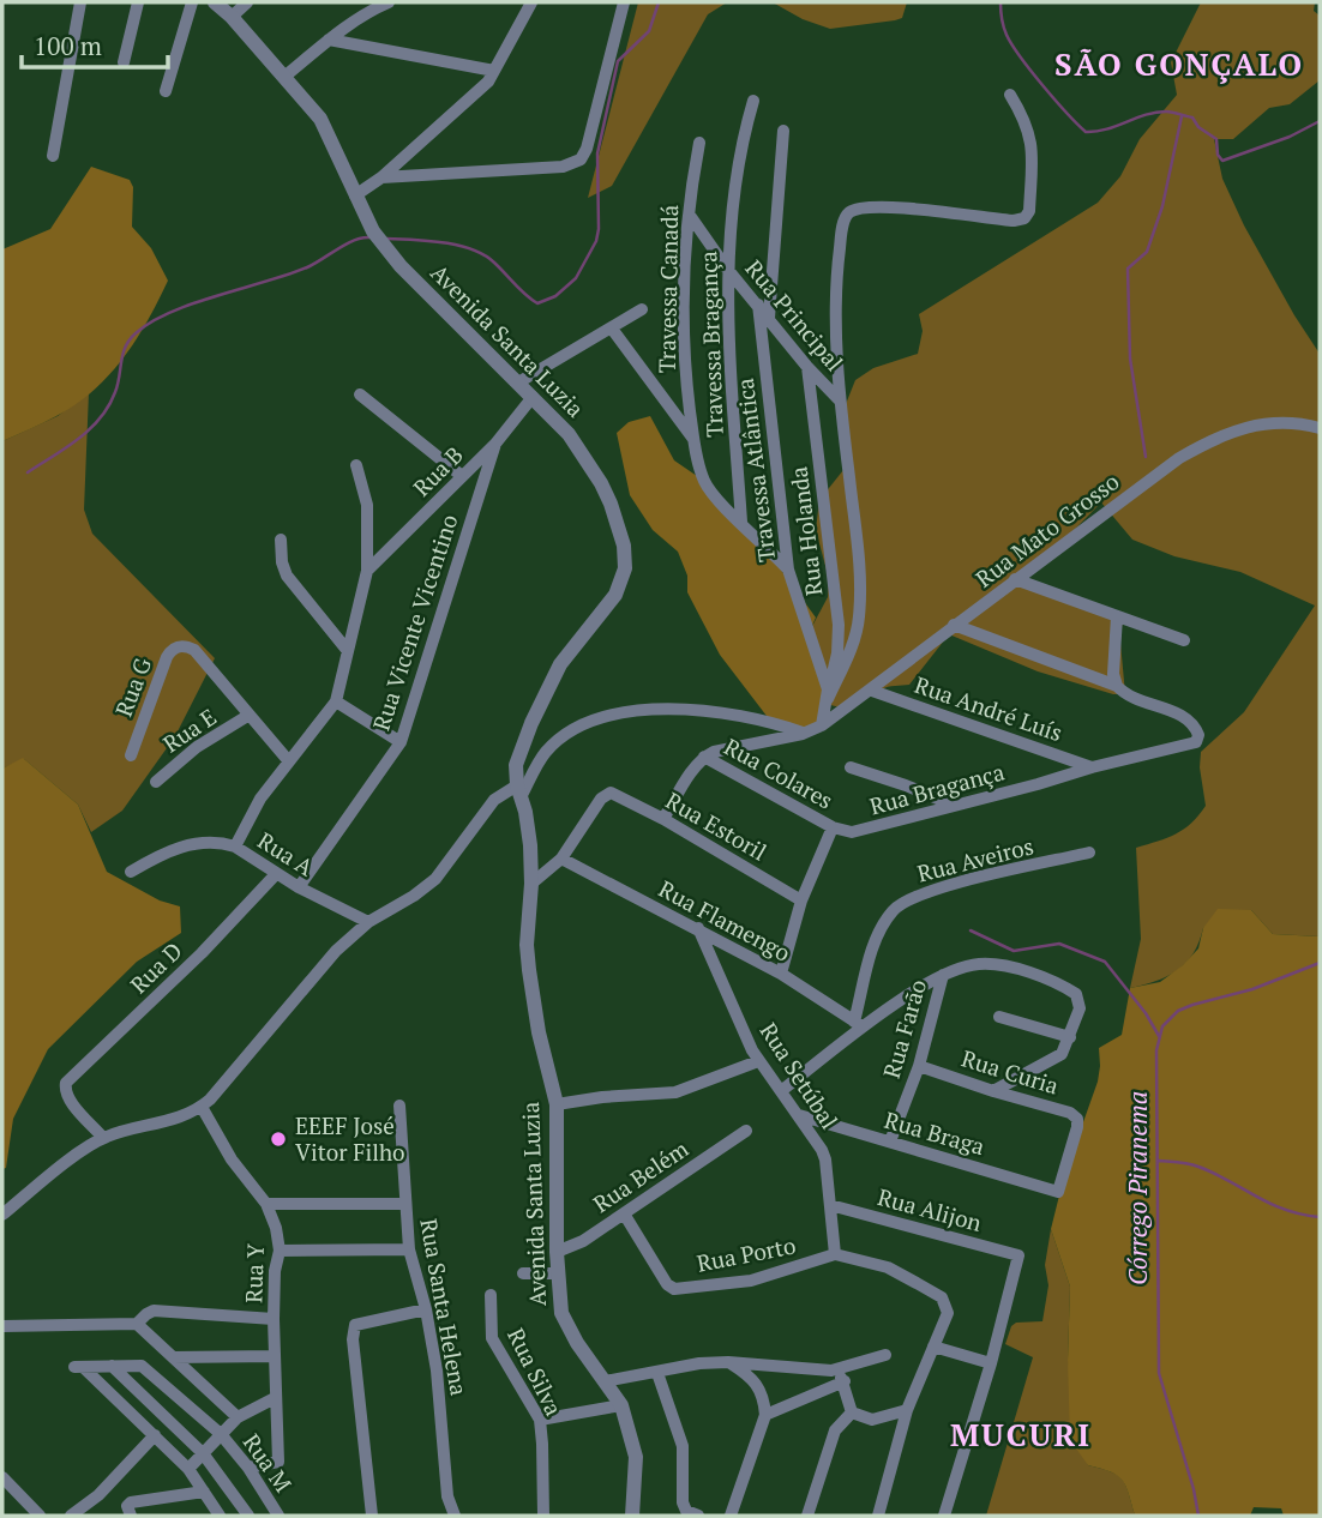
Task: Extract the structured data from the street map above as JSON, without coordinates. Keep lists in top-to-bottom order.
{
  "streets": {
    "street": [
      "Travessa Canadá",
      "Rua Principal",
      "Avenida Santa Luzia",
      "Travessa Bragança",
      "Travessa Atlântica",
      "Rua B",
      "Rua Mato Grosso",
      "Rua Holanda",
      "Rua Vicente Vicentino",
      "Rua G",
      "Rua André Luís",
      "Rua E",
      "Rua Colares",
      "Rua Bragança",
      "Rua Estoril",
      "Rua A",
      "Rua Aveiros",
      "Rua Flamengo",
      "Rua D",
      "Rua Farão",
      "Rua Curia",
      "Rua Setúbal",
      "Rua Braga",
      "Rua Belém",
      "Rua Alijon",
      "Rua Porto",
      "Rua Y",
      "Rua Santa Helena",
      "Rua Silva",
      "Rua M"
    ]
  },
  "crossings": [
    ["Travessa Canadá", "Rua Principal"],
    ["Travessa Canadá", "Travessa Bragança"],
    ["Rua Principal", "Travessa Bragança"],
    ["Rua Principal", "Travessa Atlântica"],
    ["Rua Principal", "Rua Holanda"],
    ["Avenida Santa Luzia", "Rua B"],
    ["Avenida Santa Luzia", "Rua Belém"],
    ["Travessa Atlântica", "Rua Holanda"],
    ["Rua B", "Rua Vicente Vicentino"],
    ["Rua Mato Grosso", "Rua André Luís"],
    ["Rua Mato Grosso", "Rua Colares"],
    ["Rua Vicente Vicentino", "Rua A"],
    ["Rua G", "Rua E"],
    ["Rua André Luís", "Rua Bragança"],
    ["Rua Colares", "Rua Bragança"],
    ["Rua Estoril", "Rua Flamengo"],
    ["Rua A", "Rua D"],
    ["Rua Aveiros", "Rua Flamengo"],
    ["Rua Flamengo", "Rua Setúbal"],
    ["Rua Farão", "Rua Curia"],
    ["Rua Farão", "Rua Braga"],
    ["Rua Curia", "Rua Braga"],
    ["Rua Setúbal", "Rua Braga"],
    ["Rua Setúbal", "Rua Alijon"],
    ["Rua Setúbal", "Rua Porto"],
    ["Rua Belém", "Rua Porto"],
    ["Rua Y", "Rua M"]
  ],
  "districts": ["SÃO GONÇALO", "MUCURI"],
  "water": ["Córrego Piranema"],
  "places": ["EEEF José Vitor Filho"],
  "scale_bar": "100 m"
}
